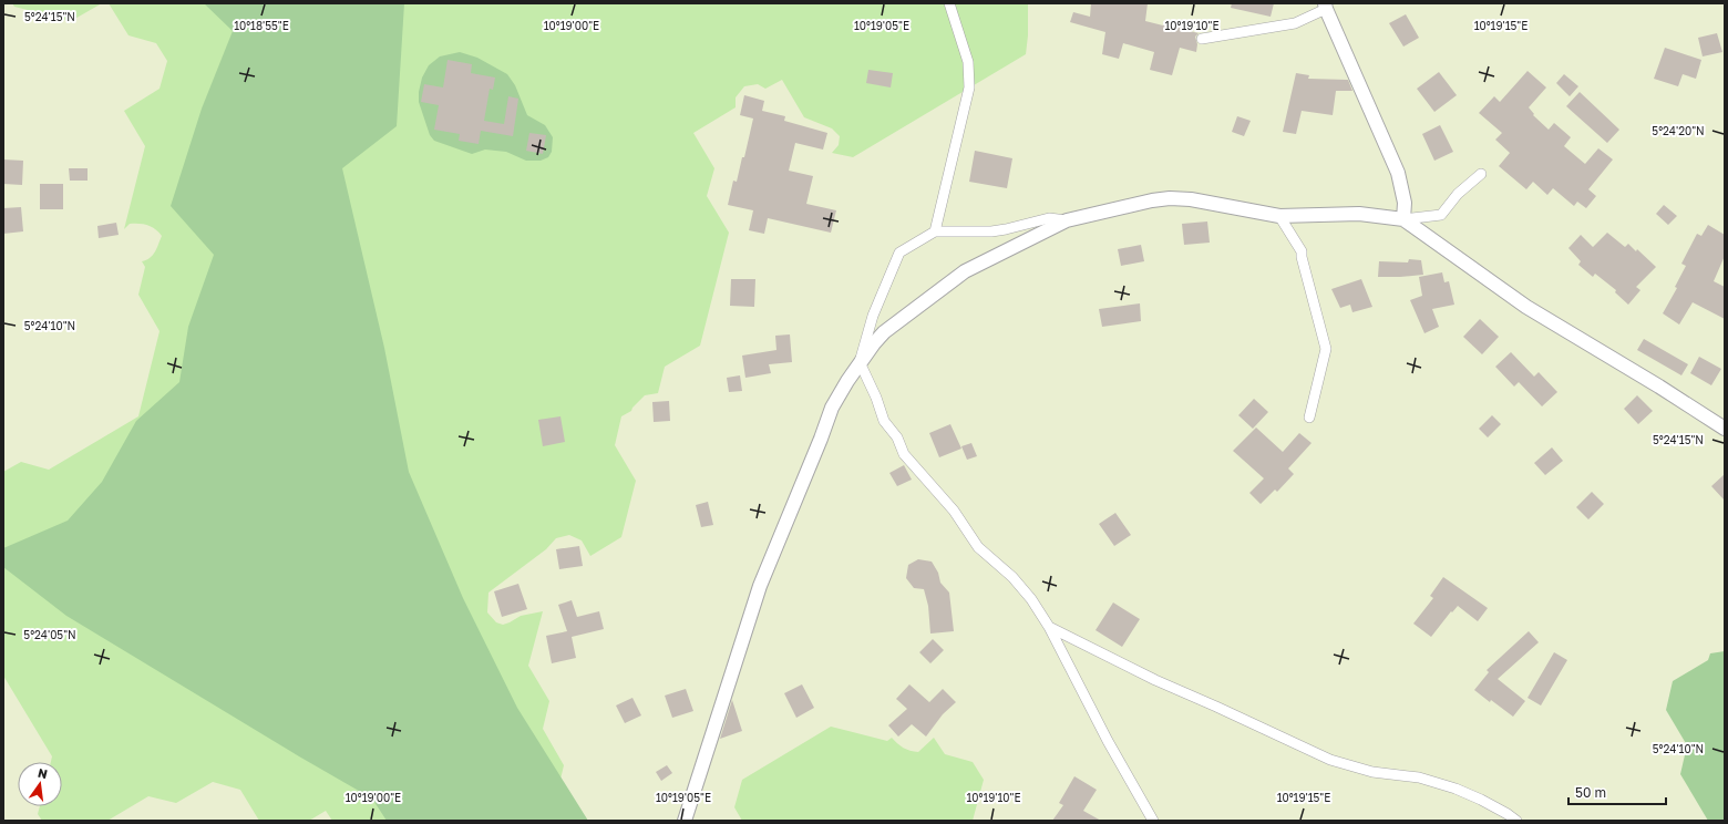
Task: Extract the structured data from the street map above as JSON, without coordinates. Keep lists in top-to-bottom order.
{
  "scale_bar": "50 m",
  "north": "top",
  "coordinates": [
    "5°24'15\"N",
    "10°18'55\"E",
    "10°19'00\"E",
    "10°19'05\"E",
    "10°19'10\"E",
    "10°19'15\"E",
    "5°24'20\"N",
    "5°24'10\"N",
    "5°24'05\"N"
  ]
}
